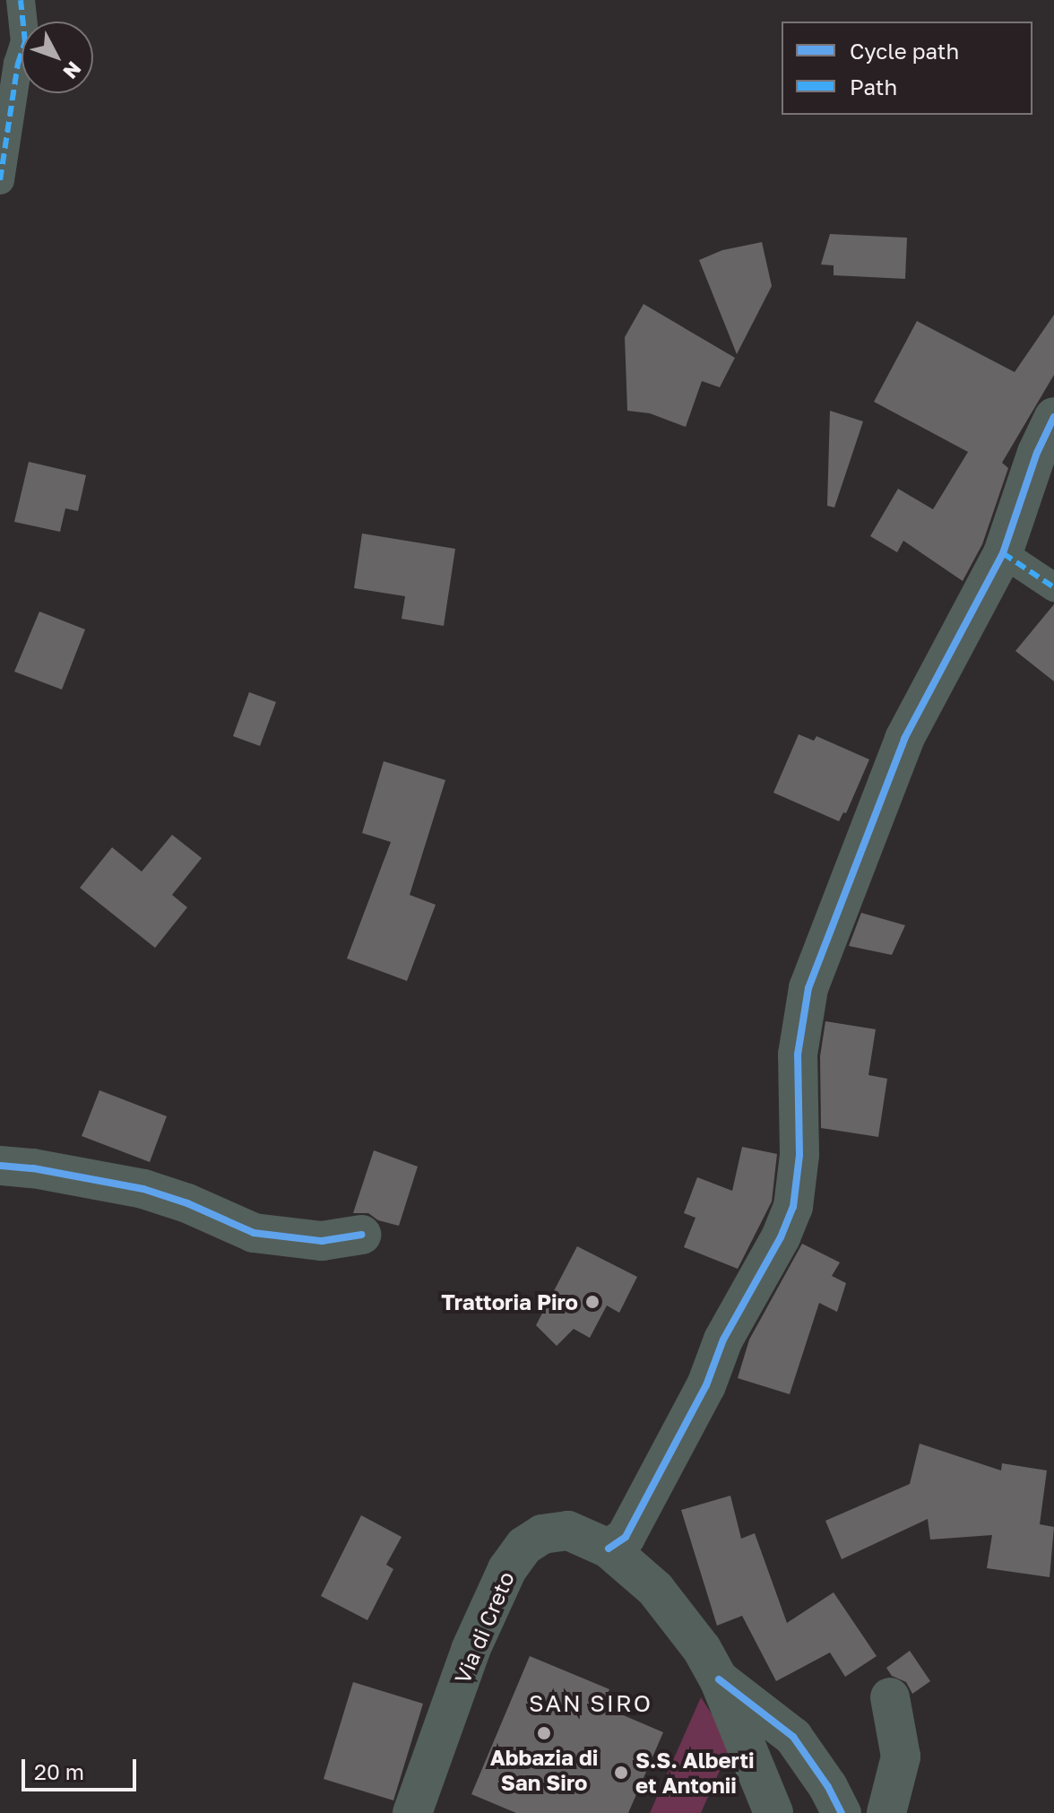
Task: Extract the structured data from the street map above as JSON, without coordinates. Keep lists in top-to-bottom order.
{
  "streets": {
    "street": ["Via di Creto"]
  },
  "districts": ["SAN SIRO"],
  "places": ["Trattoria Piro", "Abbazia di San Siro", "S.S. Alberti et Antonii"],
  "legend": ["Cycle path", "Path"],
  "scale_bar": "20 m",
  "north": "bottom right"
}
